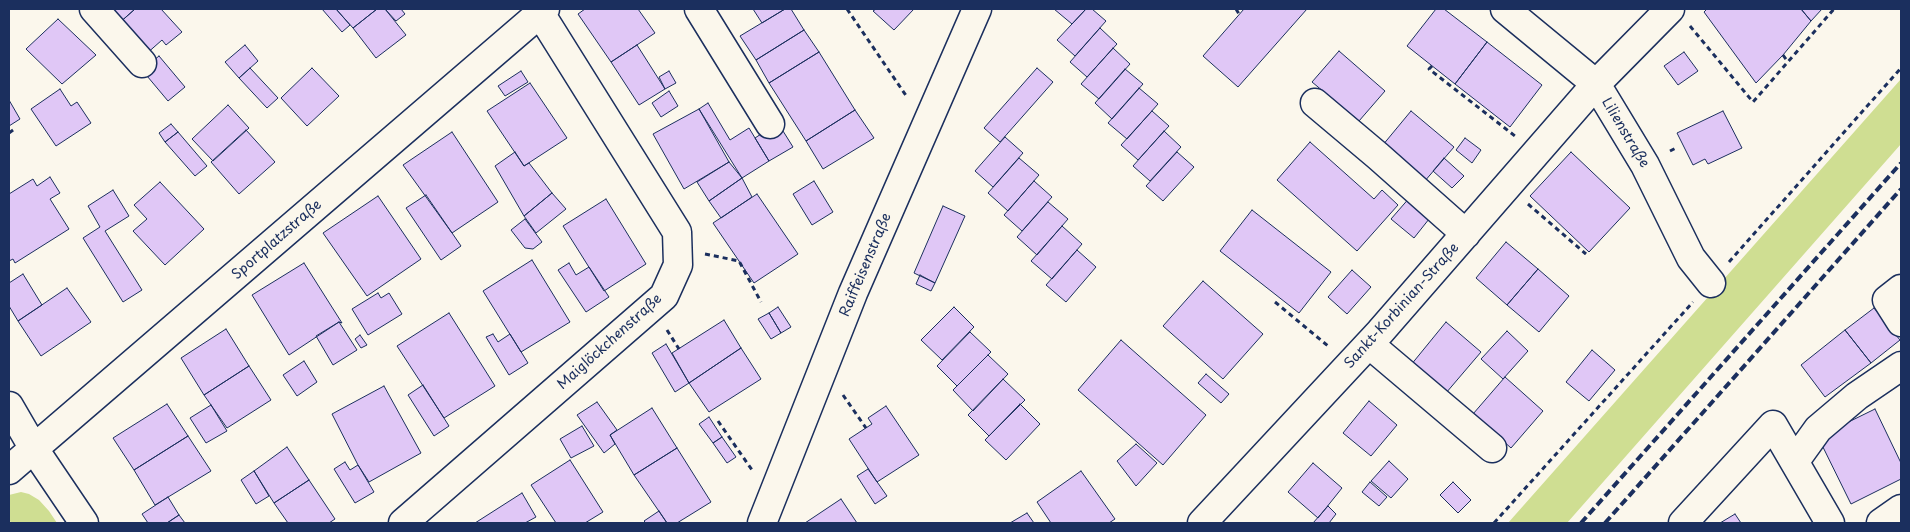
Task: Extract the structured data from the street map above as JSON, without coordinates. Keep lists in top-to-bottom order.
{
  "streets": {
    "street": [
      "Lilienstraße",
      "Sportplatzstraße",
      "Raiffeisenstraße",
      "Sankt-Korbinian-Straße",
      "Maiglöckchenstraße"
    ]
  },
  "crossings": [
    ["Lilienstraße", "Sankt-Korbinian-Straße"],
    ["Sportplatzstraße", "Maiglöckchenstraße"]
  ]
}
